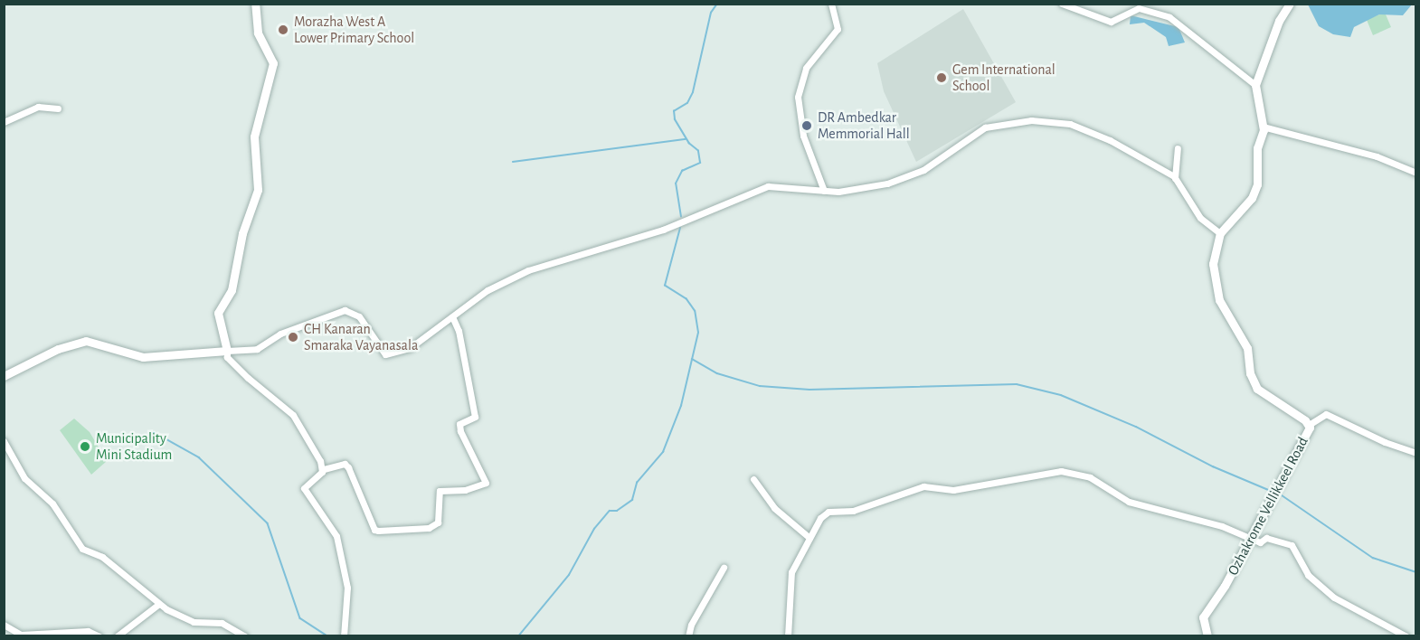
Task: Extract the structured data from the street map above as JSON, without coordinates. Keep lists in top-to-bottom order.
{
  "streets": {
    "main road": ["Ozhakrome Vellikkeel Road"]
  },
  "places": [
    "Morazha West A Lower Primary School",
    "Gem International School",
    "DR Ambedkar Memmorial Hall",
    "CH Kanaran Smaraka Vayanasala",
    "Municipality Mini Stadium"
  ]
}
